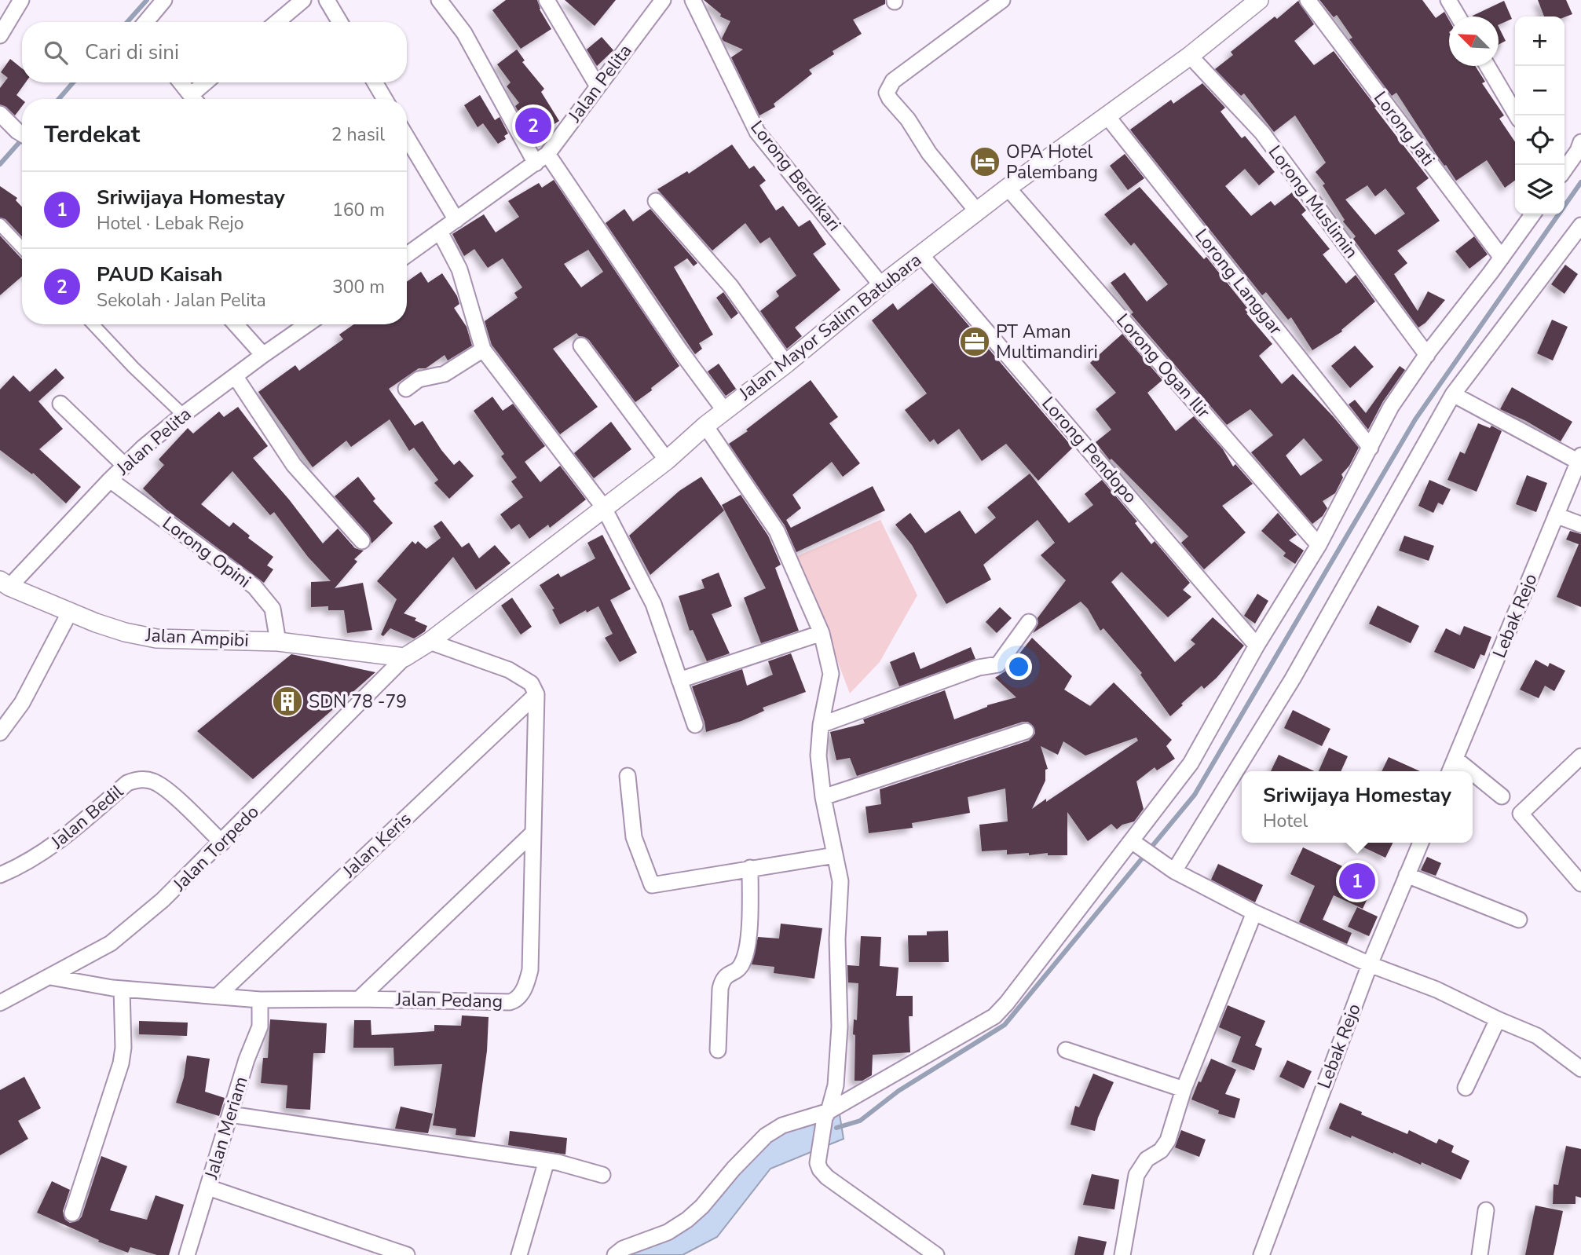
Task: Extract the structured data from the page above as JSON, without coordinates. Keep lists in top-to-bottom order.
{
  "streets": {
    "street": [
      "Jalan Pelita",
      "Lorong Jati",
      "Lorong Berdikari",
      "Lorong Muslimin",
      "Lorong Langgar",
      "Jalan Mayor Salim Batubara",
      "Lorong Ogan Ilir",
      "Lorong Pendopo",
      "Lorong Opini",
      "Lebak Rejo",
      "Jalan Ampibi",
      "Jalan Bedil",
      "Jalan Keris",
      "Jalan Torpedo",
      "Jalan Pedang",
      "Jalan Meriam"
    ]
  },
  "crossings": [
    ["Jalan Pelita", "Lorong Opini"],
    ["Jalan Pelita", "Jalan Ampibi"],
    ["Lorong Berdikari", "Jalan Mayor Salim Batubara"],
    ["Lorong Muslimin", "Jalan Mayor Salim Batubara"],
    ["Lorong Langgar", "Jalan Mayor Salim Batubara"],
    ["Jalan Mayor Salim Batubara", "Lorong Ogan Ilir"],
    ["Jalan Mayor Salim Batubara", "Lorong Pendopo"],
    ["Jalan Mayor Salim Batubara", "Jalan Ampibi"],
    ["Jalan Mayor Salim Batubara", "Jalan Torpedo"],
    ["Lorong Opini", "Jalan Ampibi"],
    ["Jalan Ampibi", "Jalan Torpedo"],
    ["Jalan Bedil", "Jalan Torpedo"],
    ["Jalan Keris", "Jalan Pedang"],
    ["Jalan Torpedo", "Jalan Pedang"],
    ["Jalan Pedang", "Jalan Meriam"]
  ],
  "places": {
    "hotel": ["OPA Hotel Palembang"],
    "office": ["PT Aman Multimandiri"],
    "building": ["SDN 78 -79"]
  },
  "north": "top left",
  "page": {
    "map_buttons": ["+", "−"],
    "search": "Cari di sini",
    "heading": ["Terdekat", "2 hasil"],
    "pins": ["2", "1"],
    "list": [
      {
        "mark": "1",
        "name": "Sriwijaya Homestay",
        "note": "Hotel · Lebak Rejo",
        "value": "160 m"
      },
      {
        "mark": "2",
        "name": "PAUD Kaisah",
        "note": "Sekolah · Jalan Pelita",
        "value": "300 m"
      }
    ],
    "popup": ["Sriwijaya Homestay", "Hotel"]
  }
}
